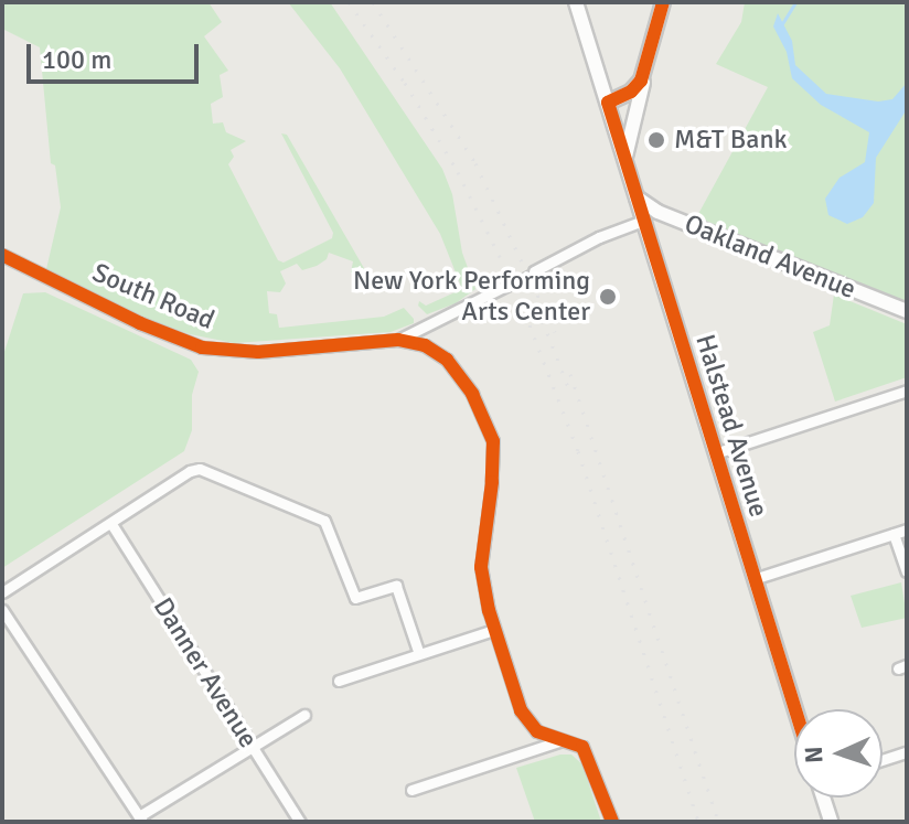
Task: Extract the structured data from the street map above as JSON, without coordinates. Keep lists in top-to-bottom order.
{
  "streets": {
    "street": [
      "Oakland Avenue",
      "South Road",
      "Halstead Avenue",
      "Danner Avenue"
    ]
  },
  "crossings": [
    ["Oakland Avenue", "Halstead Avenue"]
  ],
  "places": ["M&T Bank", "New York Performing Arts Center"],
  "scale_bar": "100 m",
  "north": "left"
}
